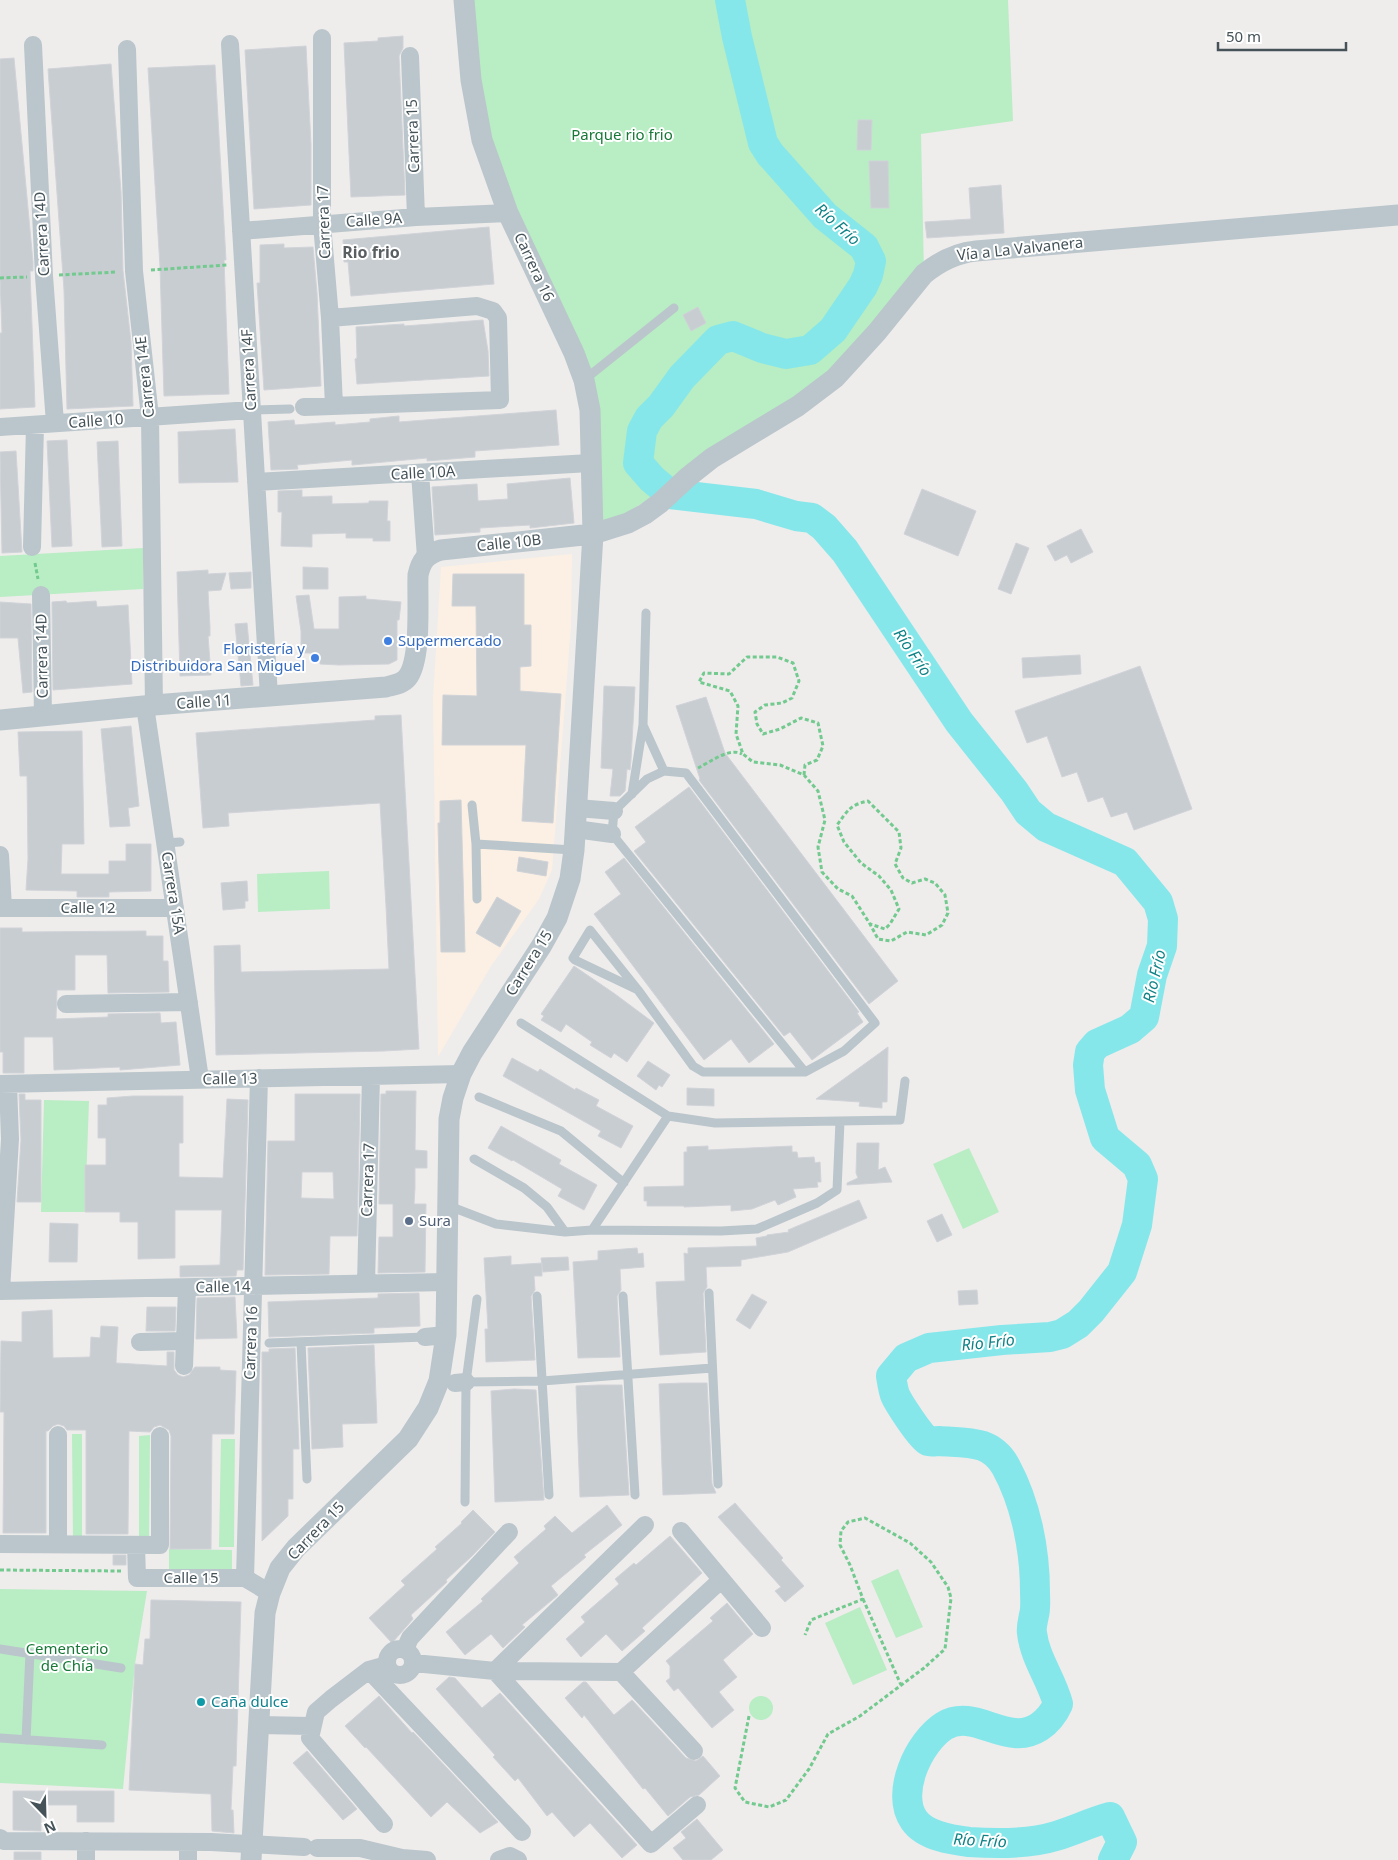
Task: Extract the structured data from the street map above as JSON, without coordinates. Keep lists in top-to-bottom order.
{
  "streets": {
    "street": [
      "Carrera 15",
      "Calle 9A",
      "Carrera 17",
      "Carrera 14D",
      "Vía a La Valvanera",
      "Carrera 16",
      "Carrera 14F",
      "Carrera 14E",
      "Calle 10",
      "Calle 10A",
      "Calle 10B",
      "Calle 11",
      "Carrera 15A",
      "Calle 12",
      "Calle 13",
      "Calle 14",
      "Calle 15"
    ]
  },
  "crossings": [
    ["Carrera 15", "Calle 9A"],
    ["Carrera 15", "Vía a La Valvanera"],
    ["Carrera 15", "Carrera 16"],
    ["Carrera 15", "Calle 10B"],
    ["Carrera 15", "Calle 13"],
    ["Carrera 15", "Calle 14"],
    ["Calle 9A", "Carrera 17"],
    ["Calle 9A", "Carrera 16"],
    ["Calle 9A", "Carrera 14F"],
    ["Carrera 17", "Calle 13"],
    ["Carrera 17", "Calle 14"],
    ["Carrera 14D", "Calle 10"],
    ["Carrera 14D", "Calle 11"],
    ["Vía a La Valvanera", "Carrera 16"],
    ["Vía a La Valvanera", "Calle 10B"],
    ["Carrera 16", "Calle 10A"],
    ["Carrera 16", "Calle 10B"],
    ["Carrera 16", "Calle 13"],
    ["Carrera 16", "Calle 14"],
    ["Carrera 16", "Calle 15"],
    ["Carrera 14F", "Calle 10"],
    ["Carrera 14F", "Calle 10A"],
    ["Carrera 14F", "Calle 11"],
    ["Carrera 14E", "Calle 10"],
    ["Carrera 14E", "Calle 11"],
    ["Carrera 14E", "Carrera 15A"],
    ["Calle 10B", "Calle 11"],
    ["Calle 11", "Carrera 15A"],
    ["Carrera 15A", "Calle 12"],
    ["Carrera 15A", "Calle 13"]
  ],
  "districts": ["Rio frio"],
  "water": ["Río Frío"],
  "parks": ["Parque rio frio", "Cementerio de Chía"],
  "places": [
    "Supermercado",
    "Floristería y Distribuidora San Miguel",
    "Sura",
    "Caña dulce"
  ],
  "scale_bar": "50 m",
  "north": "bottom right"
}
